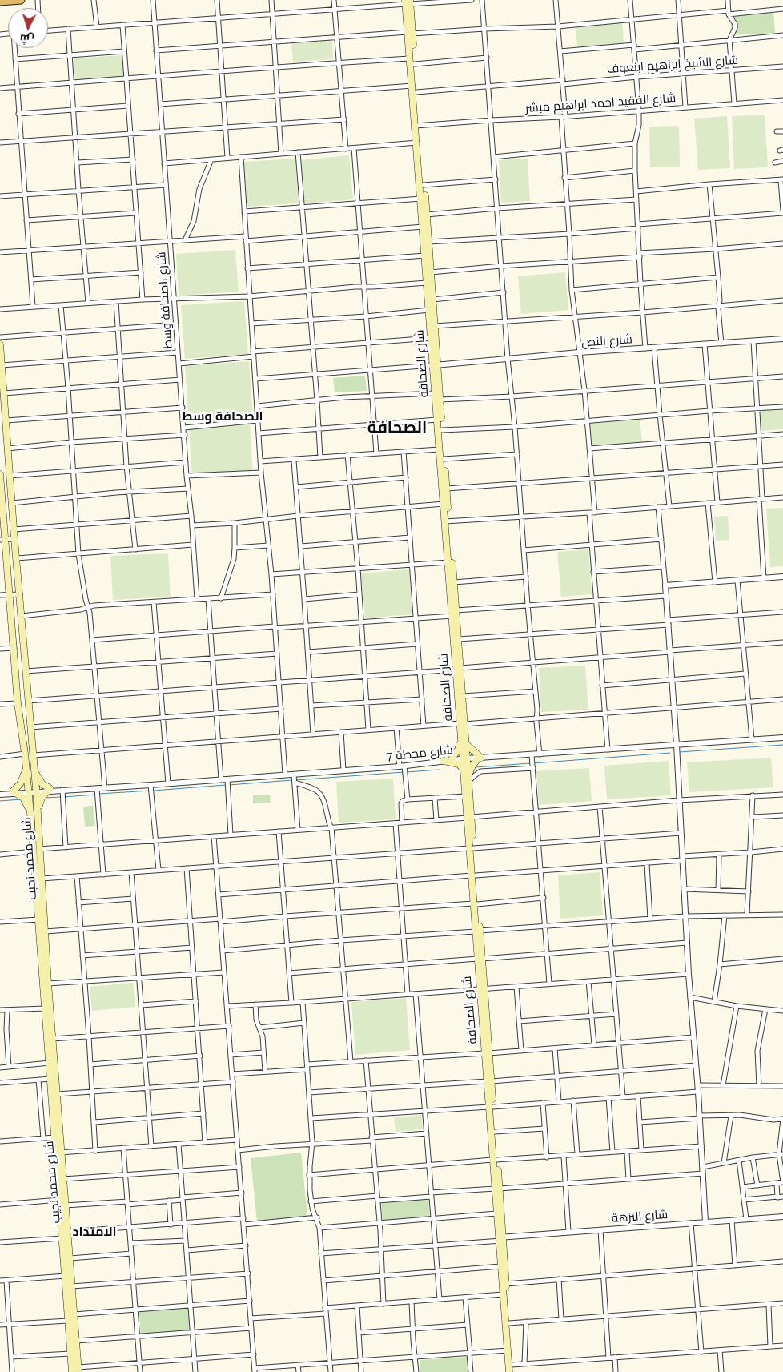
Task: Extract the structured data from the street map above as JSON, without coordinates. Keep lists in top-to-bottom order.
{
  "streets": {
    "main road": ["شارع الصحافة", "شارع محمد نجيب"],
    "street": [
      "شارع الشيخ ابراهيم ابنعوف",
      "شارع الفقيد احمد ابراهيم مبشر",
      "شارع الصحافة وسط",
      "شارع النص",
      "شارع محطة 7",
      "شارع النزهة"
    ]
  },
  "crossings": [
    ["شارع الشيخ ابراهيم ابنعوف", "شارع الصحافة"],
    ["شارع الفقيد احمد ابراهيم مبشر", "شارع الصحافة"],
    ["شارع النص", "شارع الصحافة"],
    ["شارع الصحافة", "شارع محطة 7"],
    ["شارع الصحافة", "شارع النزهة"],
    ["شارع محطة 7", "شارع محمد نجيب"]
  ],
  "districts": ["الصحافة وسط", "الصحافة", "الامتداد"],
  "north": "bottom"
}
